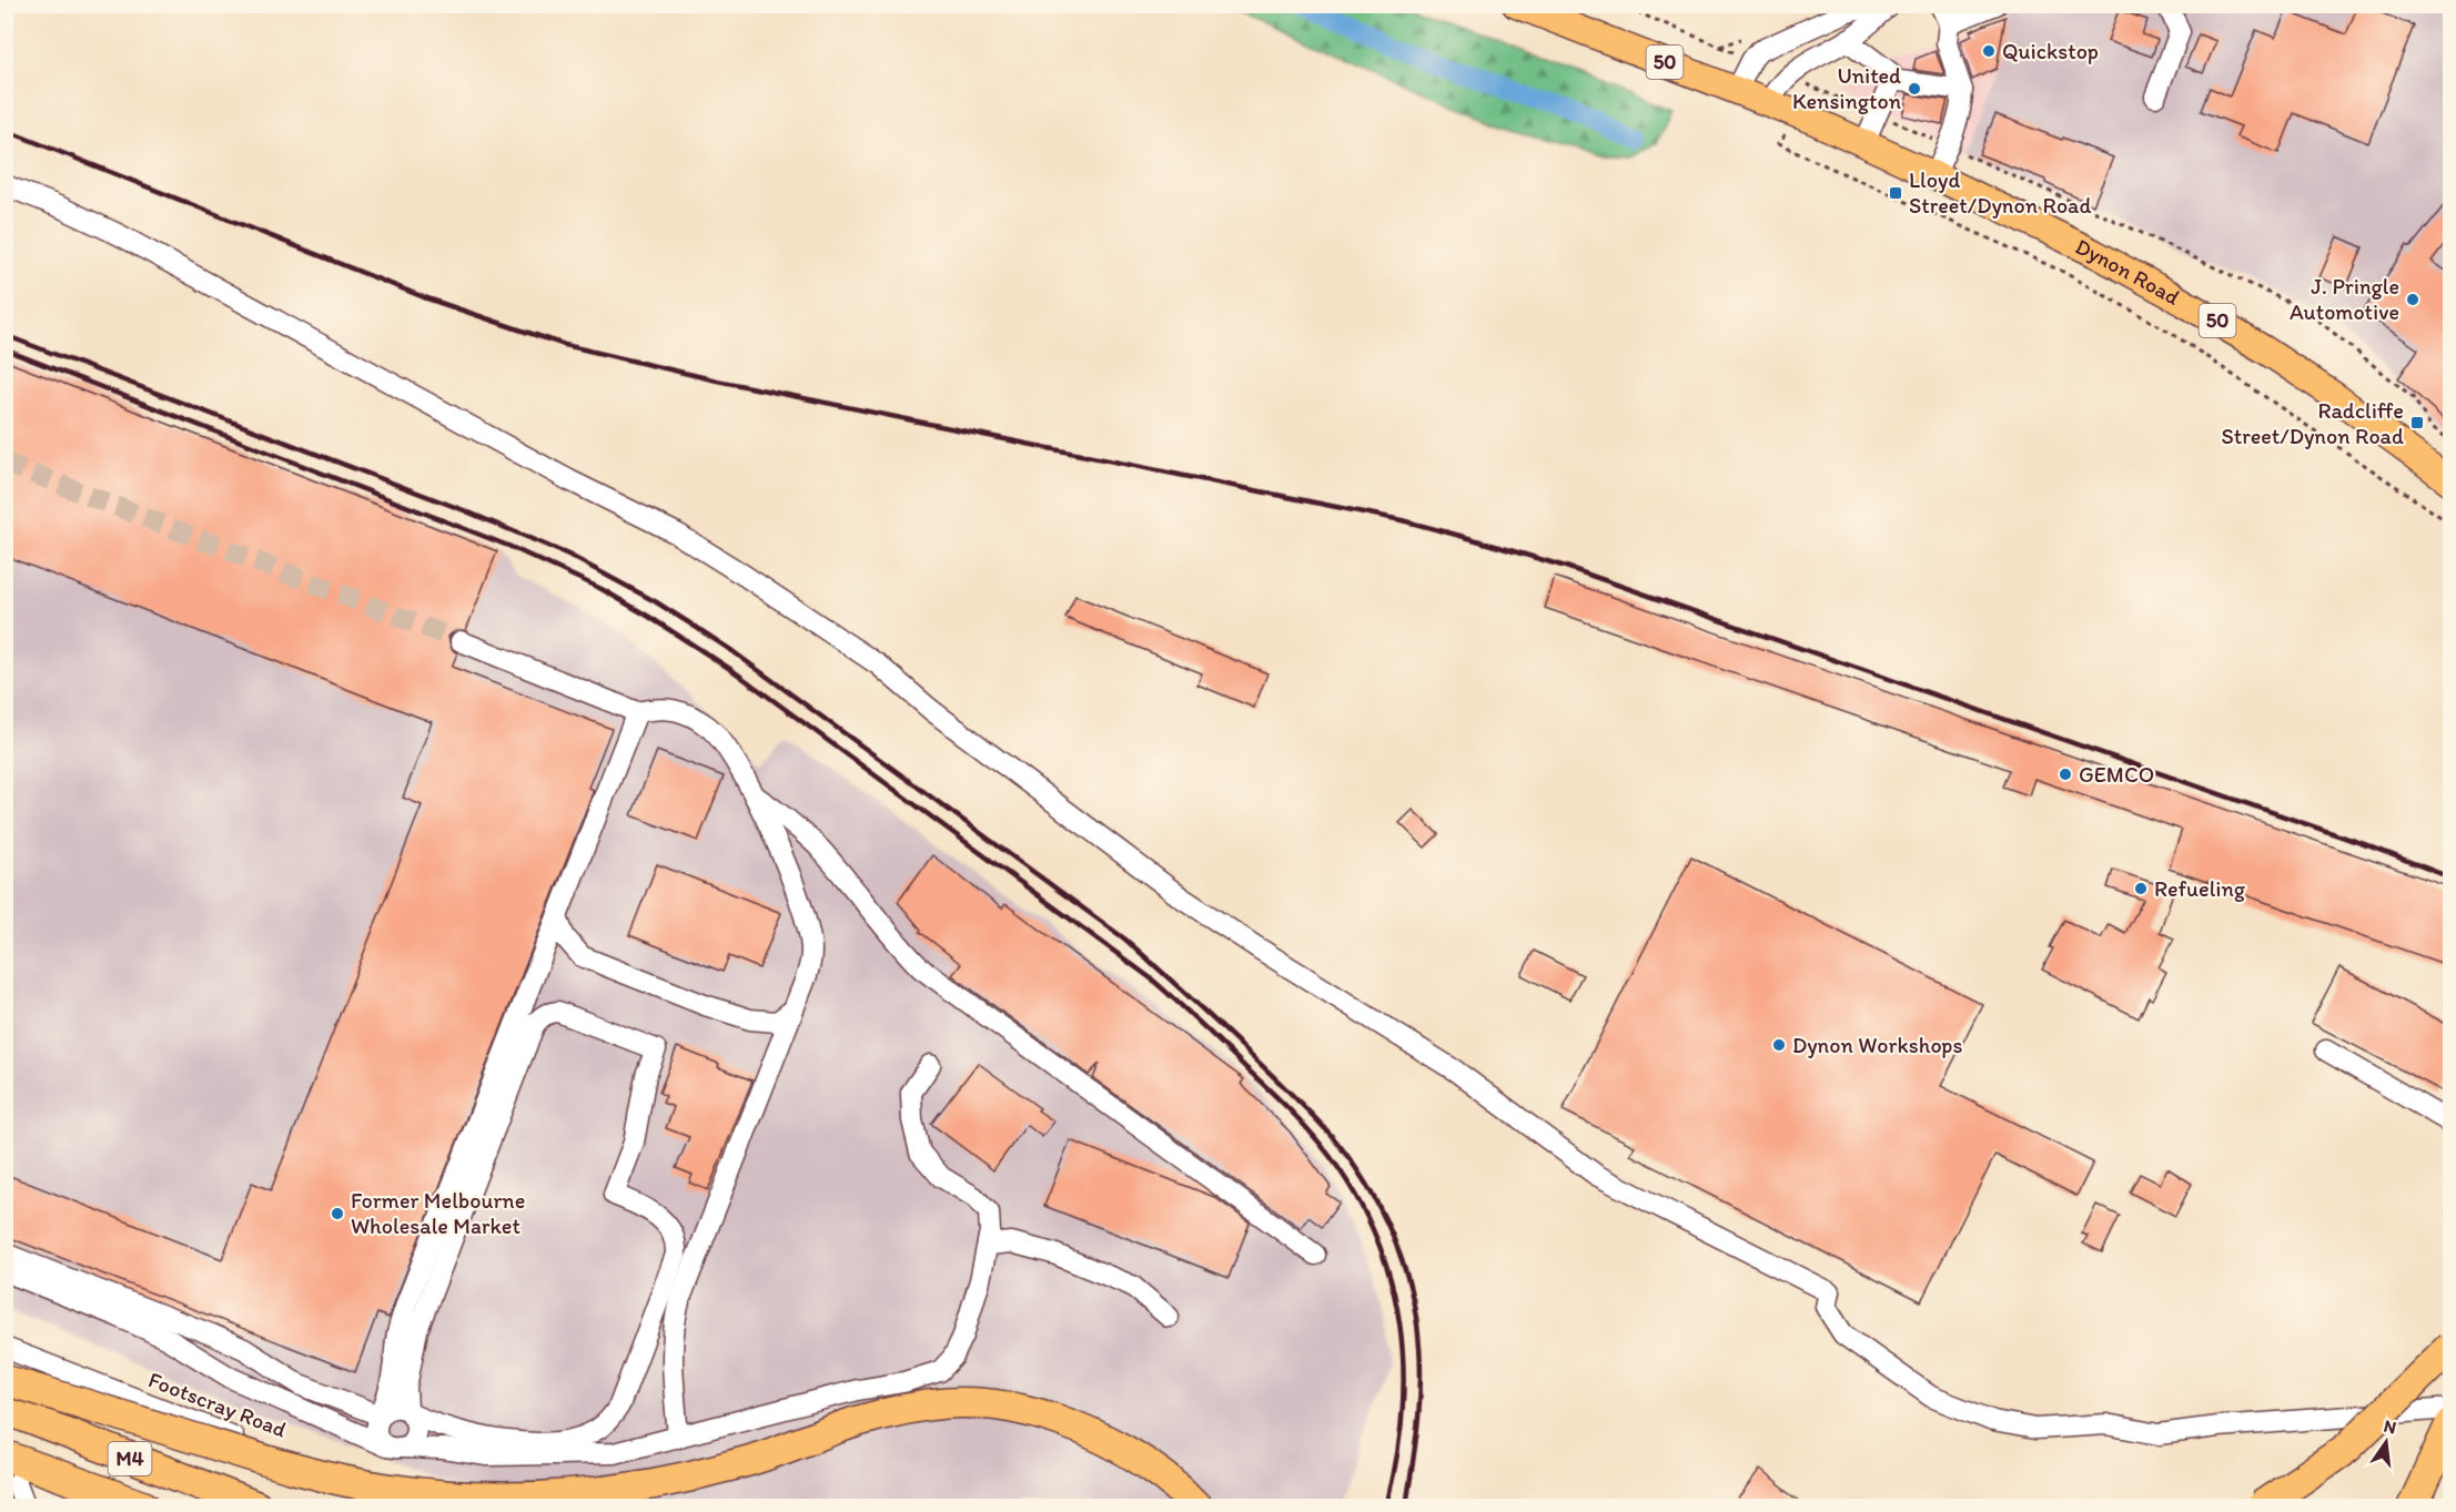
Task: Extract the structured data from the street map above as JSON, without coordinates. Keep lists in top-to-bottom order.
{
  "streets": {
    "highway": ["M4"],
    "main road": ["50", "Dynon Road"],
    "street": ["Footscray Road"]
  },
  "places": {
    "other": [
      "Quickstop",
      "United Kensington",
      "J. Pringle Automotive",
      "GEMCO",
      "Refueling",
      "Dynon Workshops",
      "Former Melbourne Wholesale Market"
    ],
    "transit": ["Lloyd Street/Dynon Road", "Radcliffe Street/Dynon Road"]
  },
  "north": "top"
}
